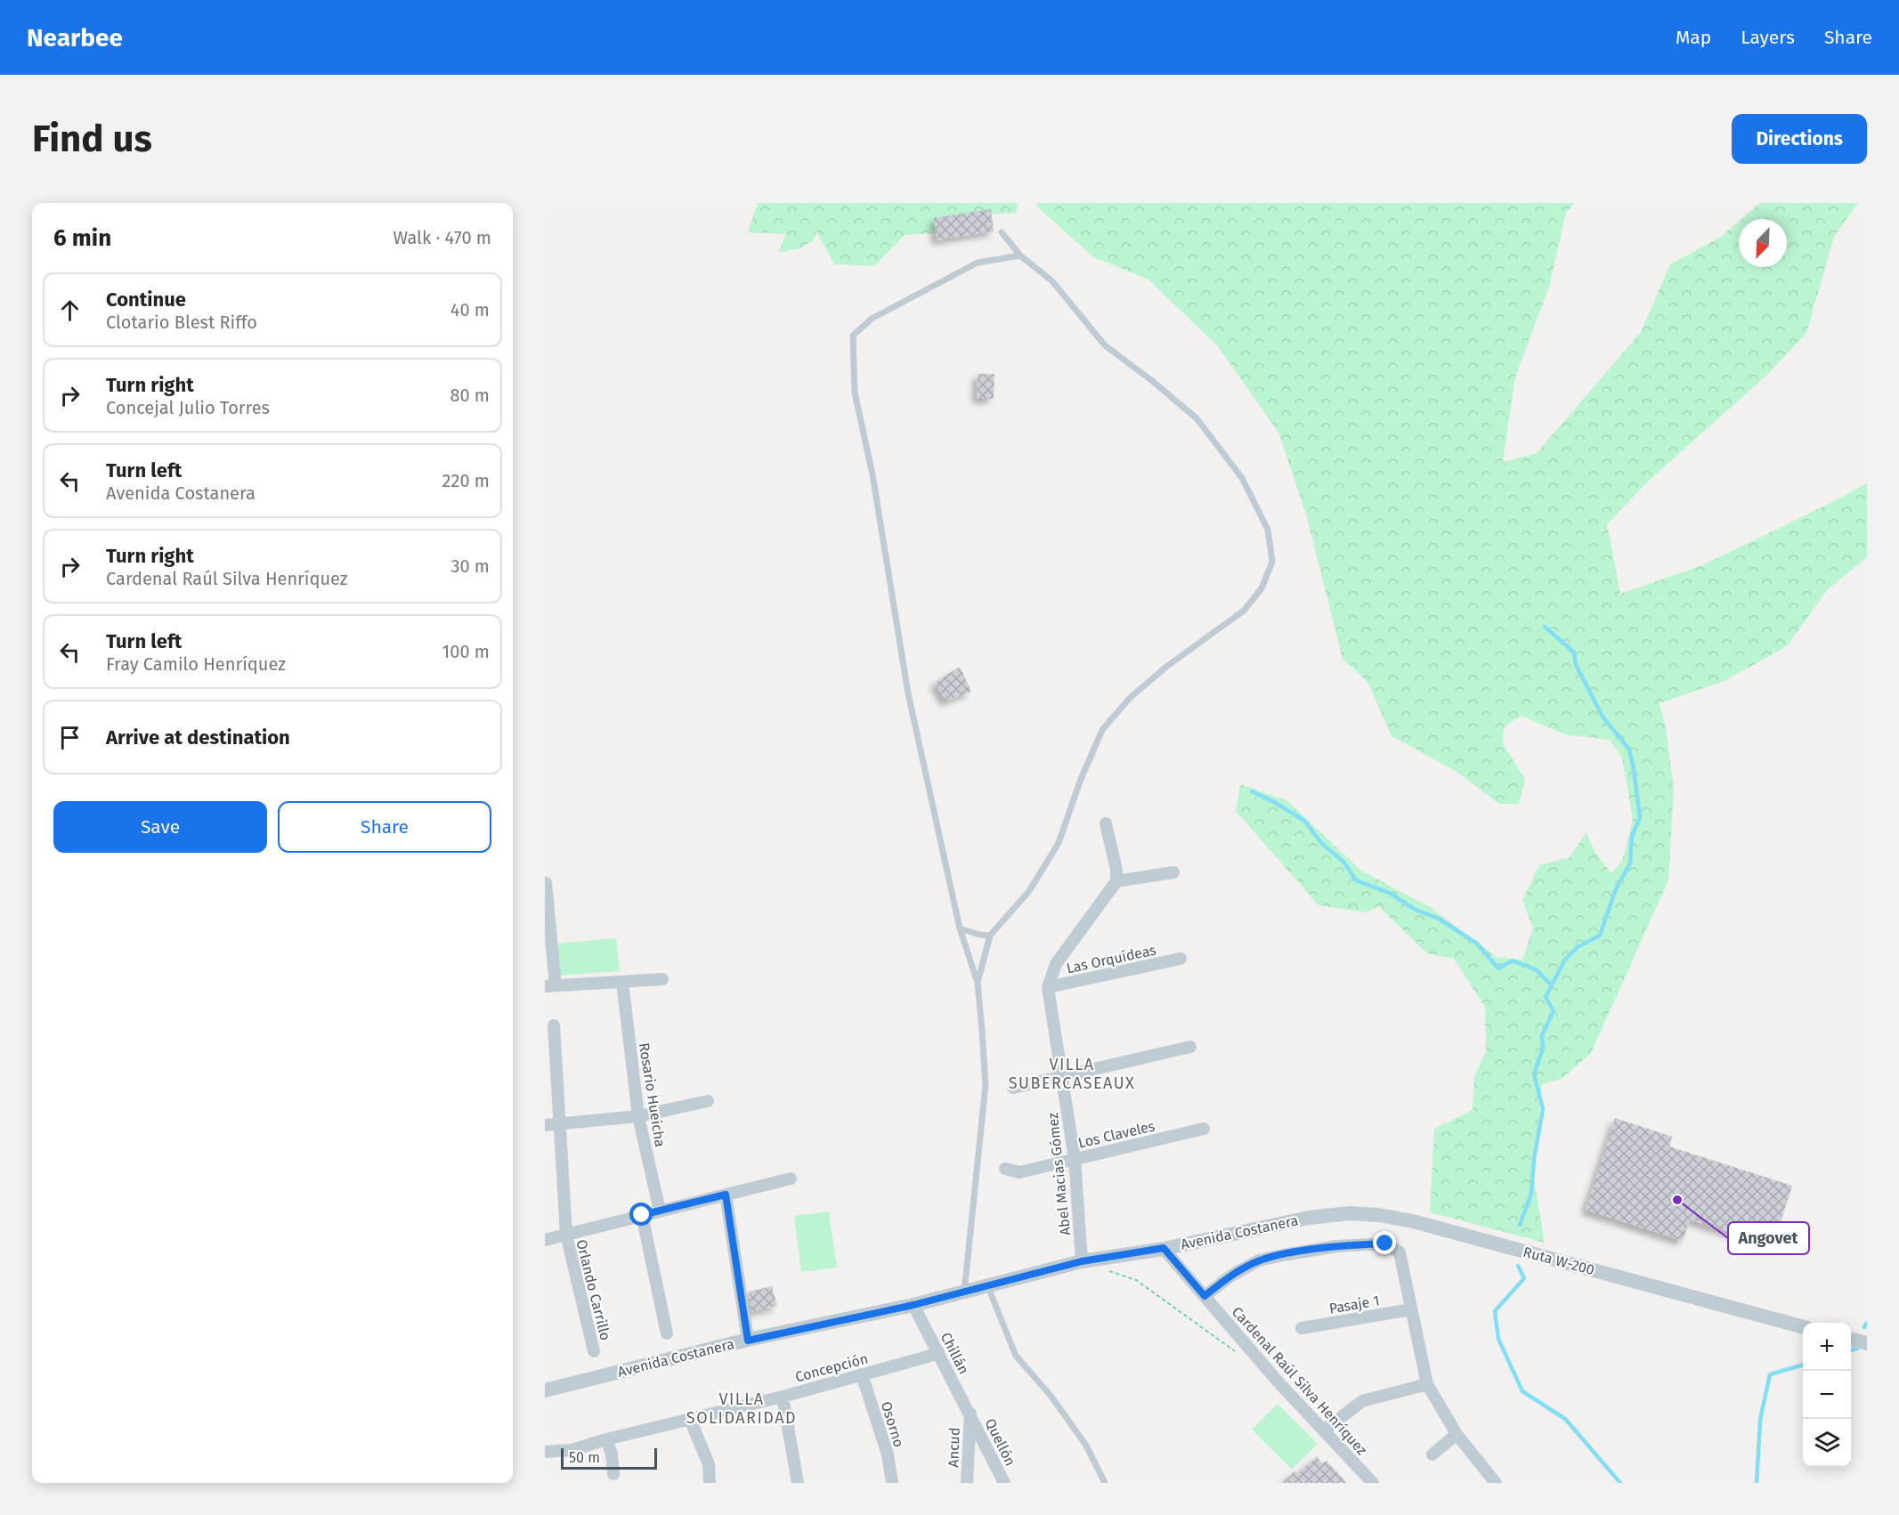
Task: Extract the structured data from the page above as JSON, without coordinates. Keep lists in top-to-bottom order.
{
  "streets": {
    "street": [
      "Las Orquídeas",
      "Rosario Hueicha",
      "Los Claveles",
      "Abel Macias Gómez",
      "Avenida Costanera",
      "Ruta W-200",
      "Orlando Carrillo",
      "Pasaje 1",
      "Chillán",
      "Concepción",
      "Cardenal Raúl Silva Henríquez",
      "Osorno",
      "Quellón",
      "Ancud"
    ]
  },
  "crossings": [
    ["Las Orquídeas", "Abel Macias Gómez"],
    ["Los Claveles", "Abel Macias Gómez"],
    ["Abel Macias Gómez", "Avenida Costanera"],
    ["Avenida Costanera", "Ruta W-200"],
    ["Avenida Costanera", "Chillán"],
    ["Avenida Costanera", "Cardenal Raúl Silva Henríquez"],
    ["Chillán", "Concepción"],
    ["Chillán", "Quellón"],
    ["Chillán", "Ancud"],
    ["Concepción", "Osorno"],
    ["Quellón", "Ancud"]
  ],
  "districts": ["VILLA SUBERCASEAUX", "VILLA SOLIDARIDAD"],
  "places": ["Angovet"],
  "scale_bar": "50 m",
  "north": "bottom left",
  "page": {
    "header": "Nearbee",
    "nav": ["Map", "Layers", "Share"],
    "buttons": [
      "Directions",
      ["Save", "Share"]
    ],
    "title": "Find us",
    "heading": ["6 min", "Walk · 470 m"],
    "list": [
      ["Continue", "Clotario Blest Riffo", "40 m"],
      ["Turn right", "Concejal Julio Torres", "80 m"],
      ["Turn left", "Avenida Costanera", "220 m"],
      ["Turn right", "Cardenal Raúl Silva Henríquez", "30 m"],
      ["Turn left", "Fray Camilo Henríquez", "100 m"],
      "Arrive at destination"
    ],
    "map_buttons": ["+", "−"],
    "scale": "50 m"
  }
}
